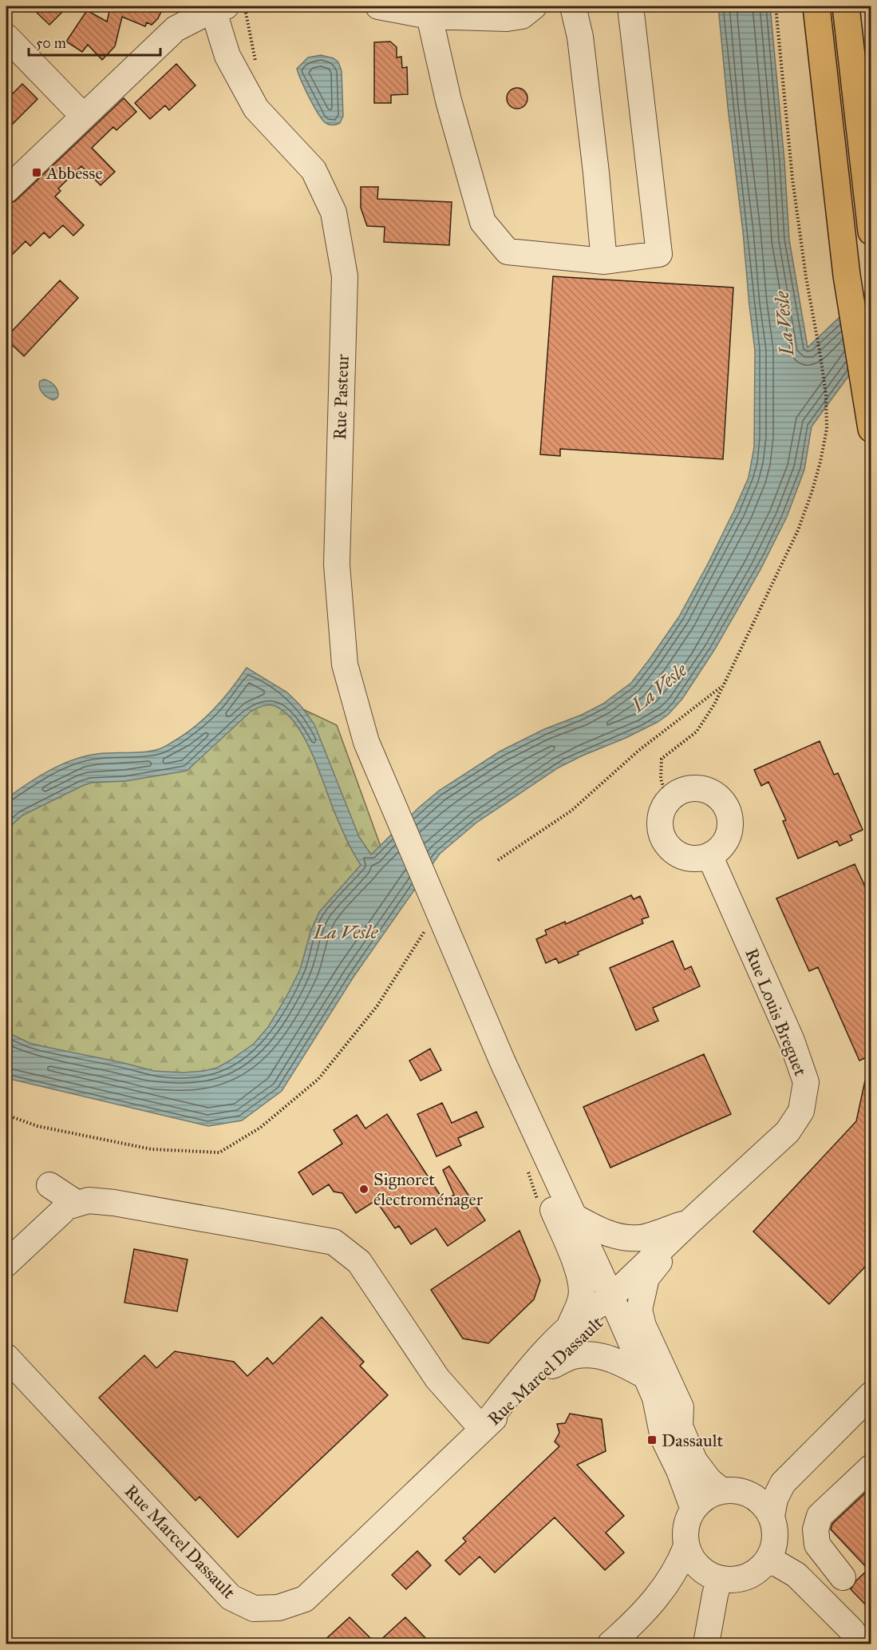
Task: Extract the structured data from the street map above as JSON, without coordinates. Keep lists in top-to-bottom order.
{
  "streets": {
    "street": ["Rue Pasteur", "Rue Louis Breguet", "Rue Marcel Dassault"]
  },
  "crossings": [
    ["Rue Pasteur", "Rue Louis Breguet"],
    ["Rue Pasteur", "Rue Marcel Dassault"],
    ["Rue Louis Breguet", "Rue Marcel Dassault"]
  ],
  "water": ["La Vesle"],
  "places": {
    "transit": ["Abbesse", "Dassault"],
    "other": ["Signoret électroménager"]
  },
  "scale_bar": "50 m"
}
